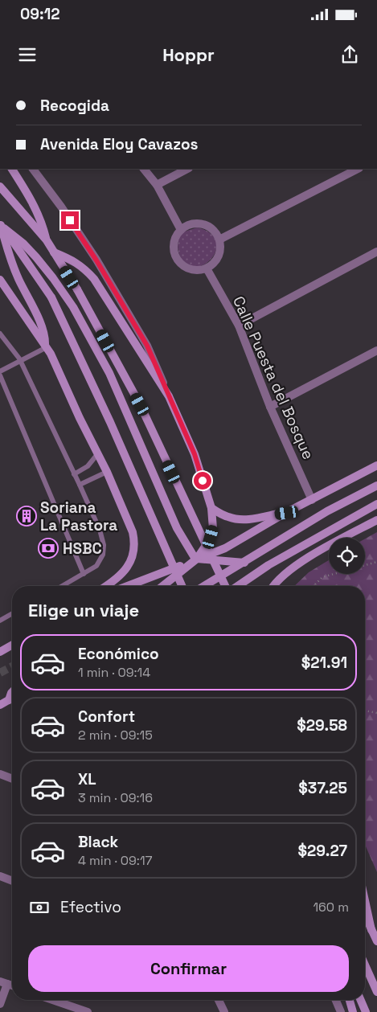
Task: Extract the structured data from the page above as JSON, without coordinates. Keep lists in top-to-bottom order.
{
  "streets": {
    "street": ["Calle Puesta del Bosque"]
  },
  "places": {
    "building": ["Soriana La Pastora"],
    "bank": ["HSBC"]
  },
  "page": {
    "status": "09:12",
    "header": "Hoppr",
    "banner": ["Recogida", "Avenida Eloy Cavazos"],
    "heading": "Elige un viaje",
    "list": [
      {
        "name": "Económico",
        "note": "1 min · 09:14",
        "value": "$21.91"
      },
      {
        "name": "Confort",
        "note": "2 min · 09:15",
        "value": "$29.58"
      },
      {
        "name": "XL",
        "note": "3 min · 09:16",
        "value": "$37.25"
      },
      {
        "name": "Black",
        "note": "4 min · 09:17",
        "value": "$29.27"
      }
    ],
    "pay": ["Efectivo", "160 m"],
    "buttons": "Confirmar"
  }
}
